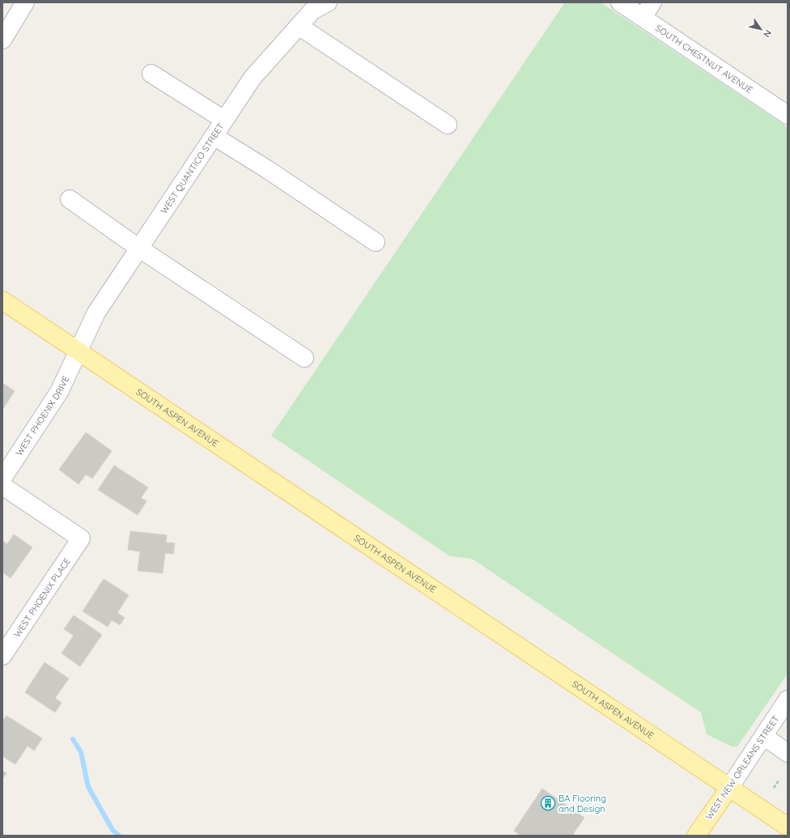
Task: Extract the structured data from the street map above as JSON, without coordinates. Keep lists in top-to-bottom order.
{
  "streets": {
    "main road": ["SOUTH ASPEN AVENUE", "WEST NEW ORLEANS STREET"],
    "street": [
      "SOUTH CHESTNUT AVENUE",
      "WEST QUANTICO STREET",
      "WEST PHOENIX DRIVE",
      "WEST PHOENIX PLACE"
    ]
  },
  "crossings": [
    ["WEST QUANTICO STREET", "WEST PHOENIX DRIVE"],
    ["WEST QUANTICO STREET", "SOUTH ASPEN AVENUE"],
    ["WEST PHOENIX DRIVE", "SOUTH ASPEN AVENUE"],
    ["SOUTH ASPEN AVENUE", "WEST NEW ORLEANS STREET"]
  ],
  "places": {
    "building": ["BA Flooring and Design"]
  },
  "north": "bottom right"
}
